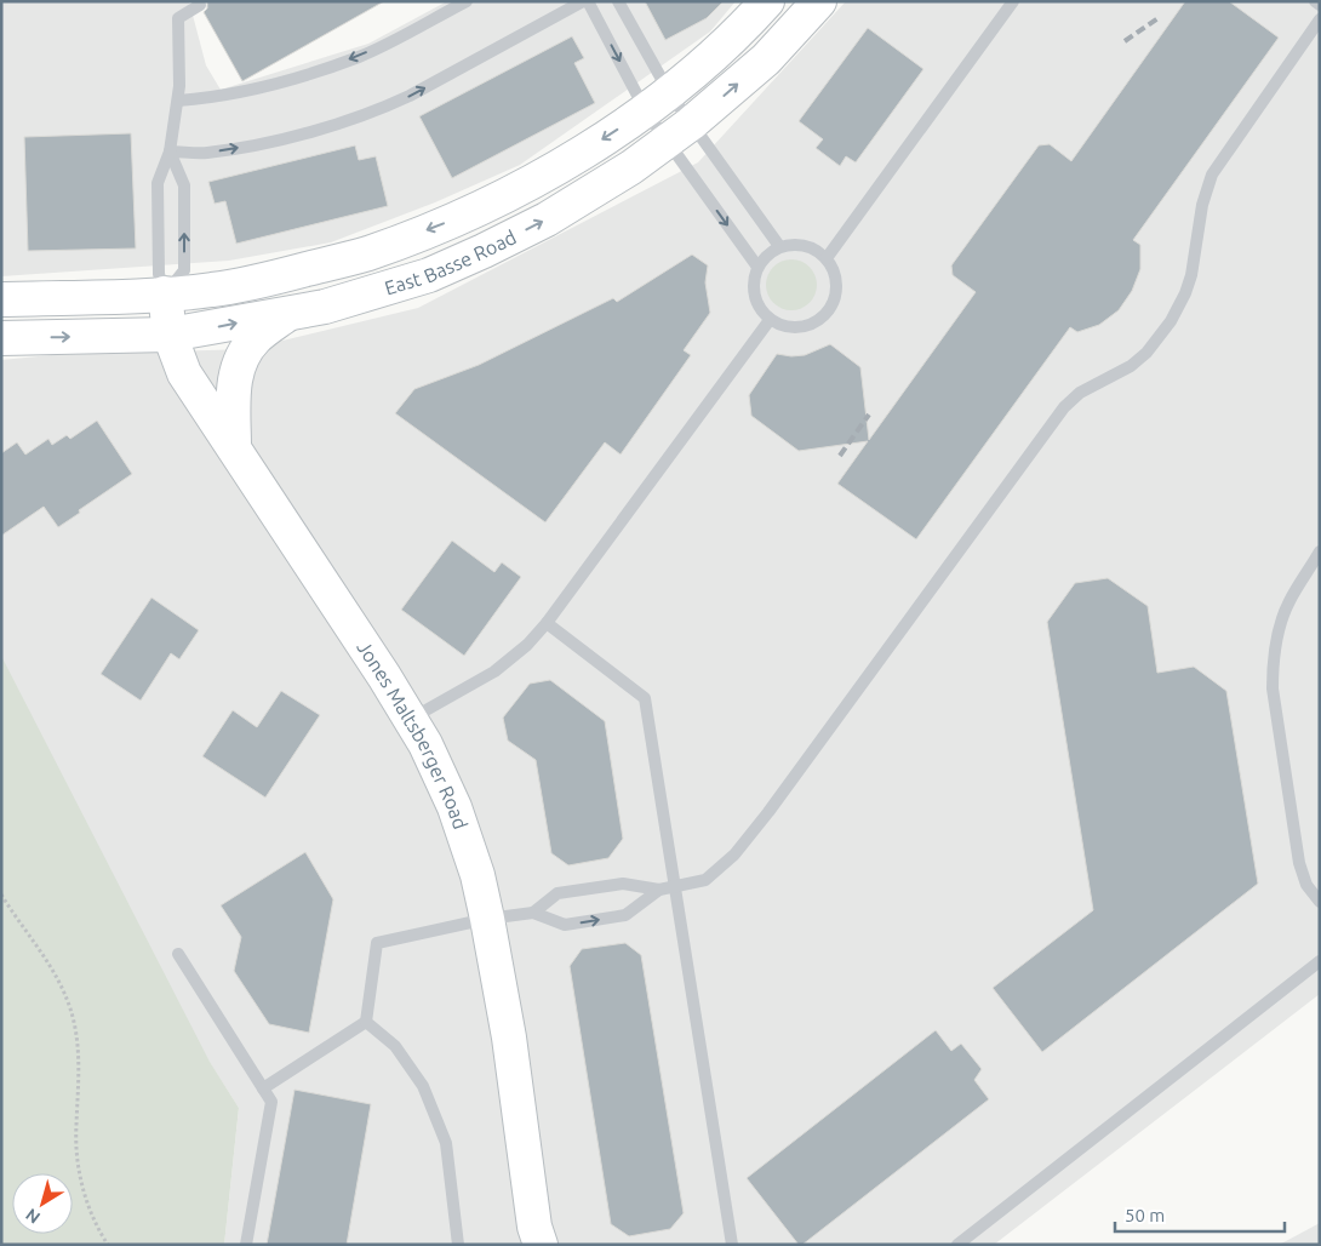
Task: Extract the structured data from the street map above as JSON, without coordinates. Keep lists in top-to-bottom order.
{
  "streets": {
    "main road": ["East Basse Road", "Jones Maltsberger Road"]
  },
  "crossings": [
    ["East Basse Road", "Jones Maltsberger Road"]
  ],
  "scale_bar": "50 m",
  "north": "bottom left"
}
